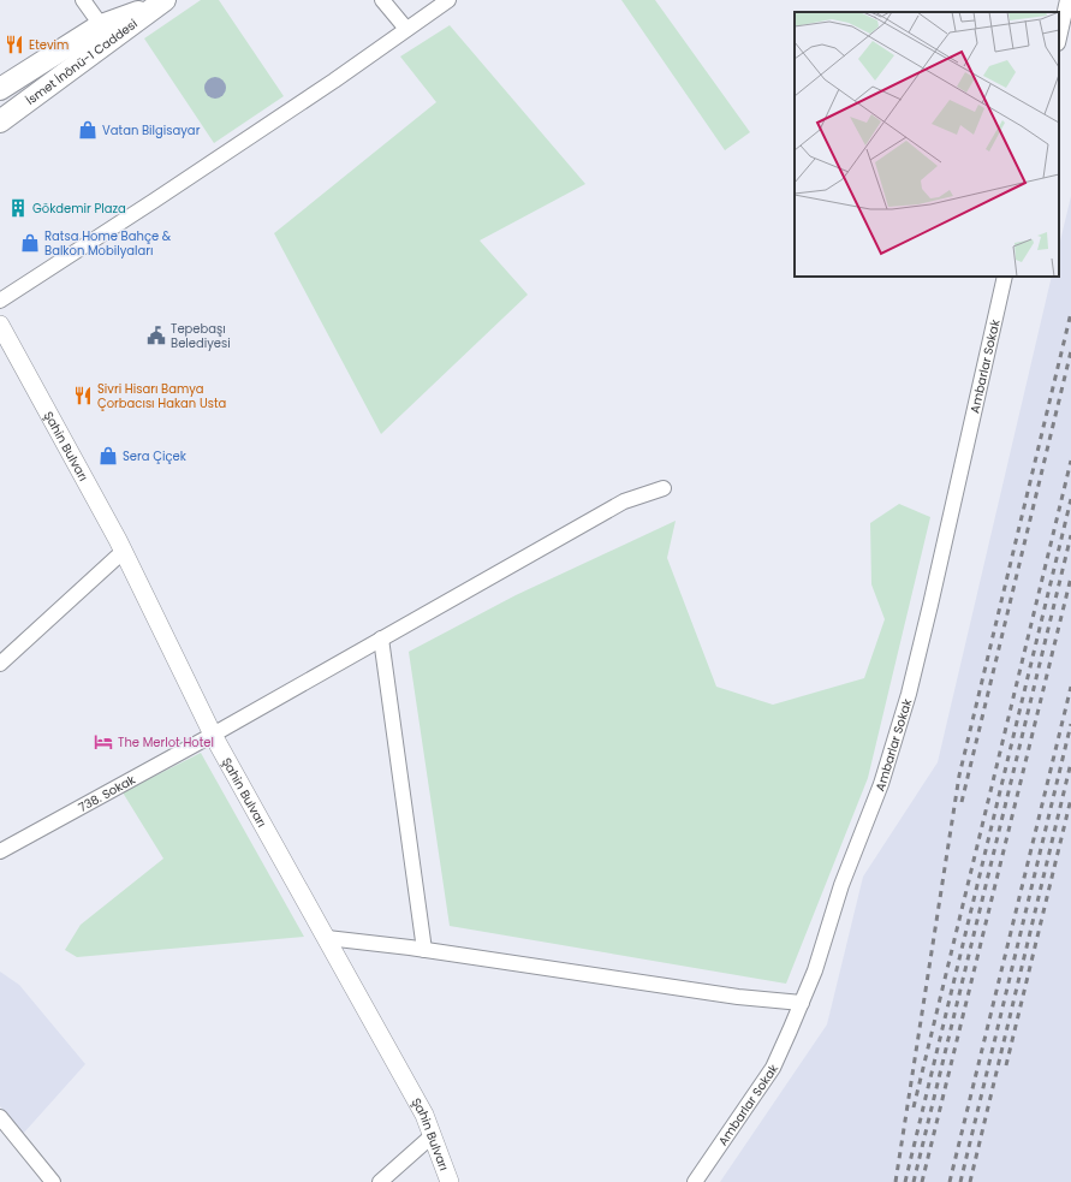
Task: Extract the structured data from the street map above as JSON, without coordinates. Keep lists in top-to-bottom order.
{
  "streets": {
    "main road": ["İsmet İnönü-1 Caddesi"],
    "street": ["Ambarlar Sokak", "Şahin Bulvarı", "738. Sokak"]
  },
  "crossings": [
    ["Şahin Bulvarı", "738. Sokak"]
  ],
  "places": {
    "restaurant": ["Etevim", "Sivri Hisarı Bamya Çorbacısı Hakan Usta"],
    "shop": ["Vatan Bilgisayar", "Ratsa Home Bahçe & Balkon Mobilyaları", "Sera Çiçek"],
    "building": ["Gökdemir Plaza"],
    "public building": ["Tepebaşı Belediyesi"],
    "hotel": ["The Merlot Hotel"]
  }
}
